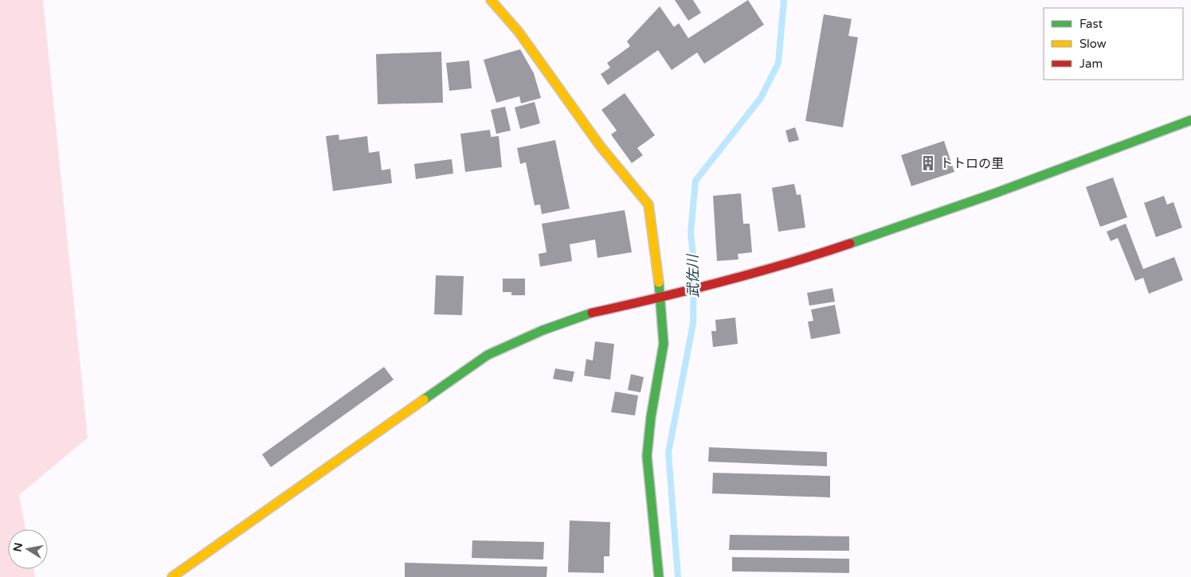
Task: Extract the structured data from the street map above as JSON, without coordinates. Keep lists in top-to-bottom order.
{
  "water": ["武佐川"],
  "places": {
    "building": ["トトロの里"]
  },
  "legend": ["Fast", "Slow", "Jam"],
  "north": "left"
}
